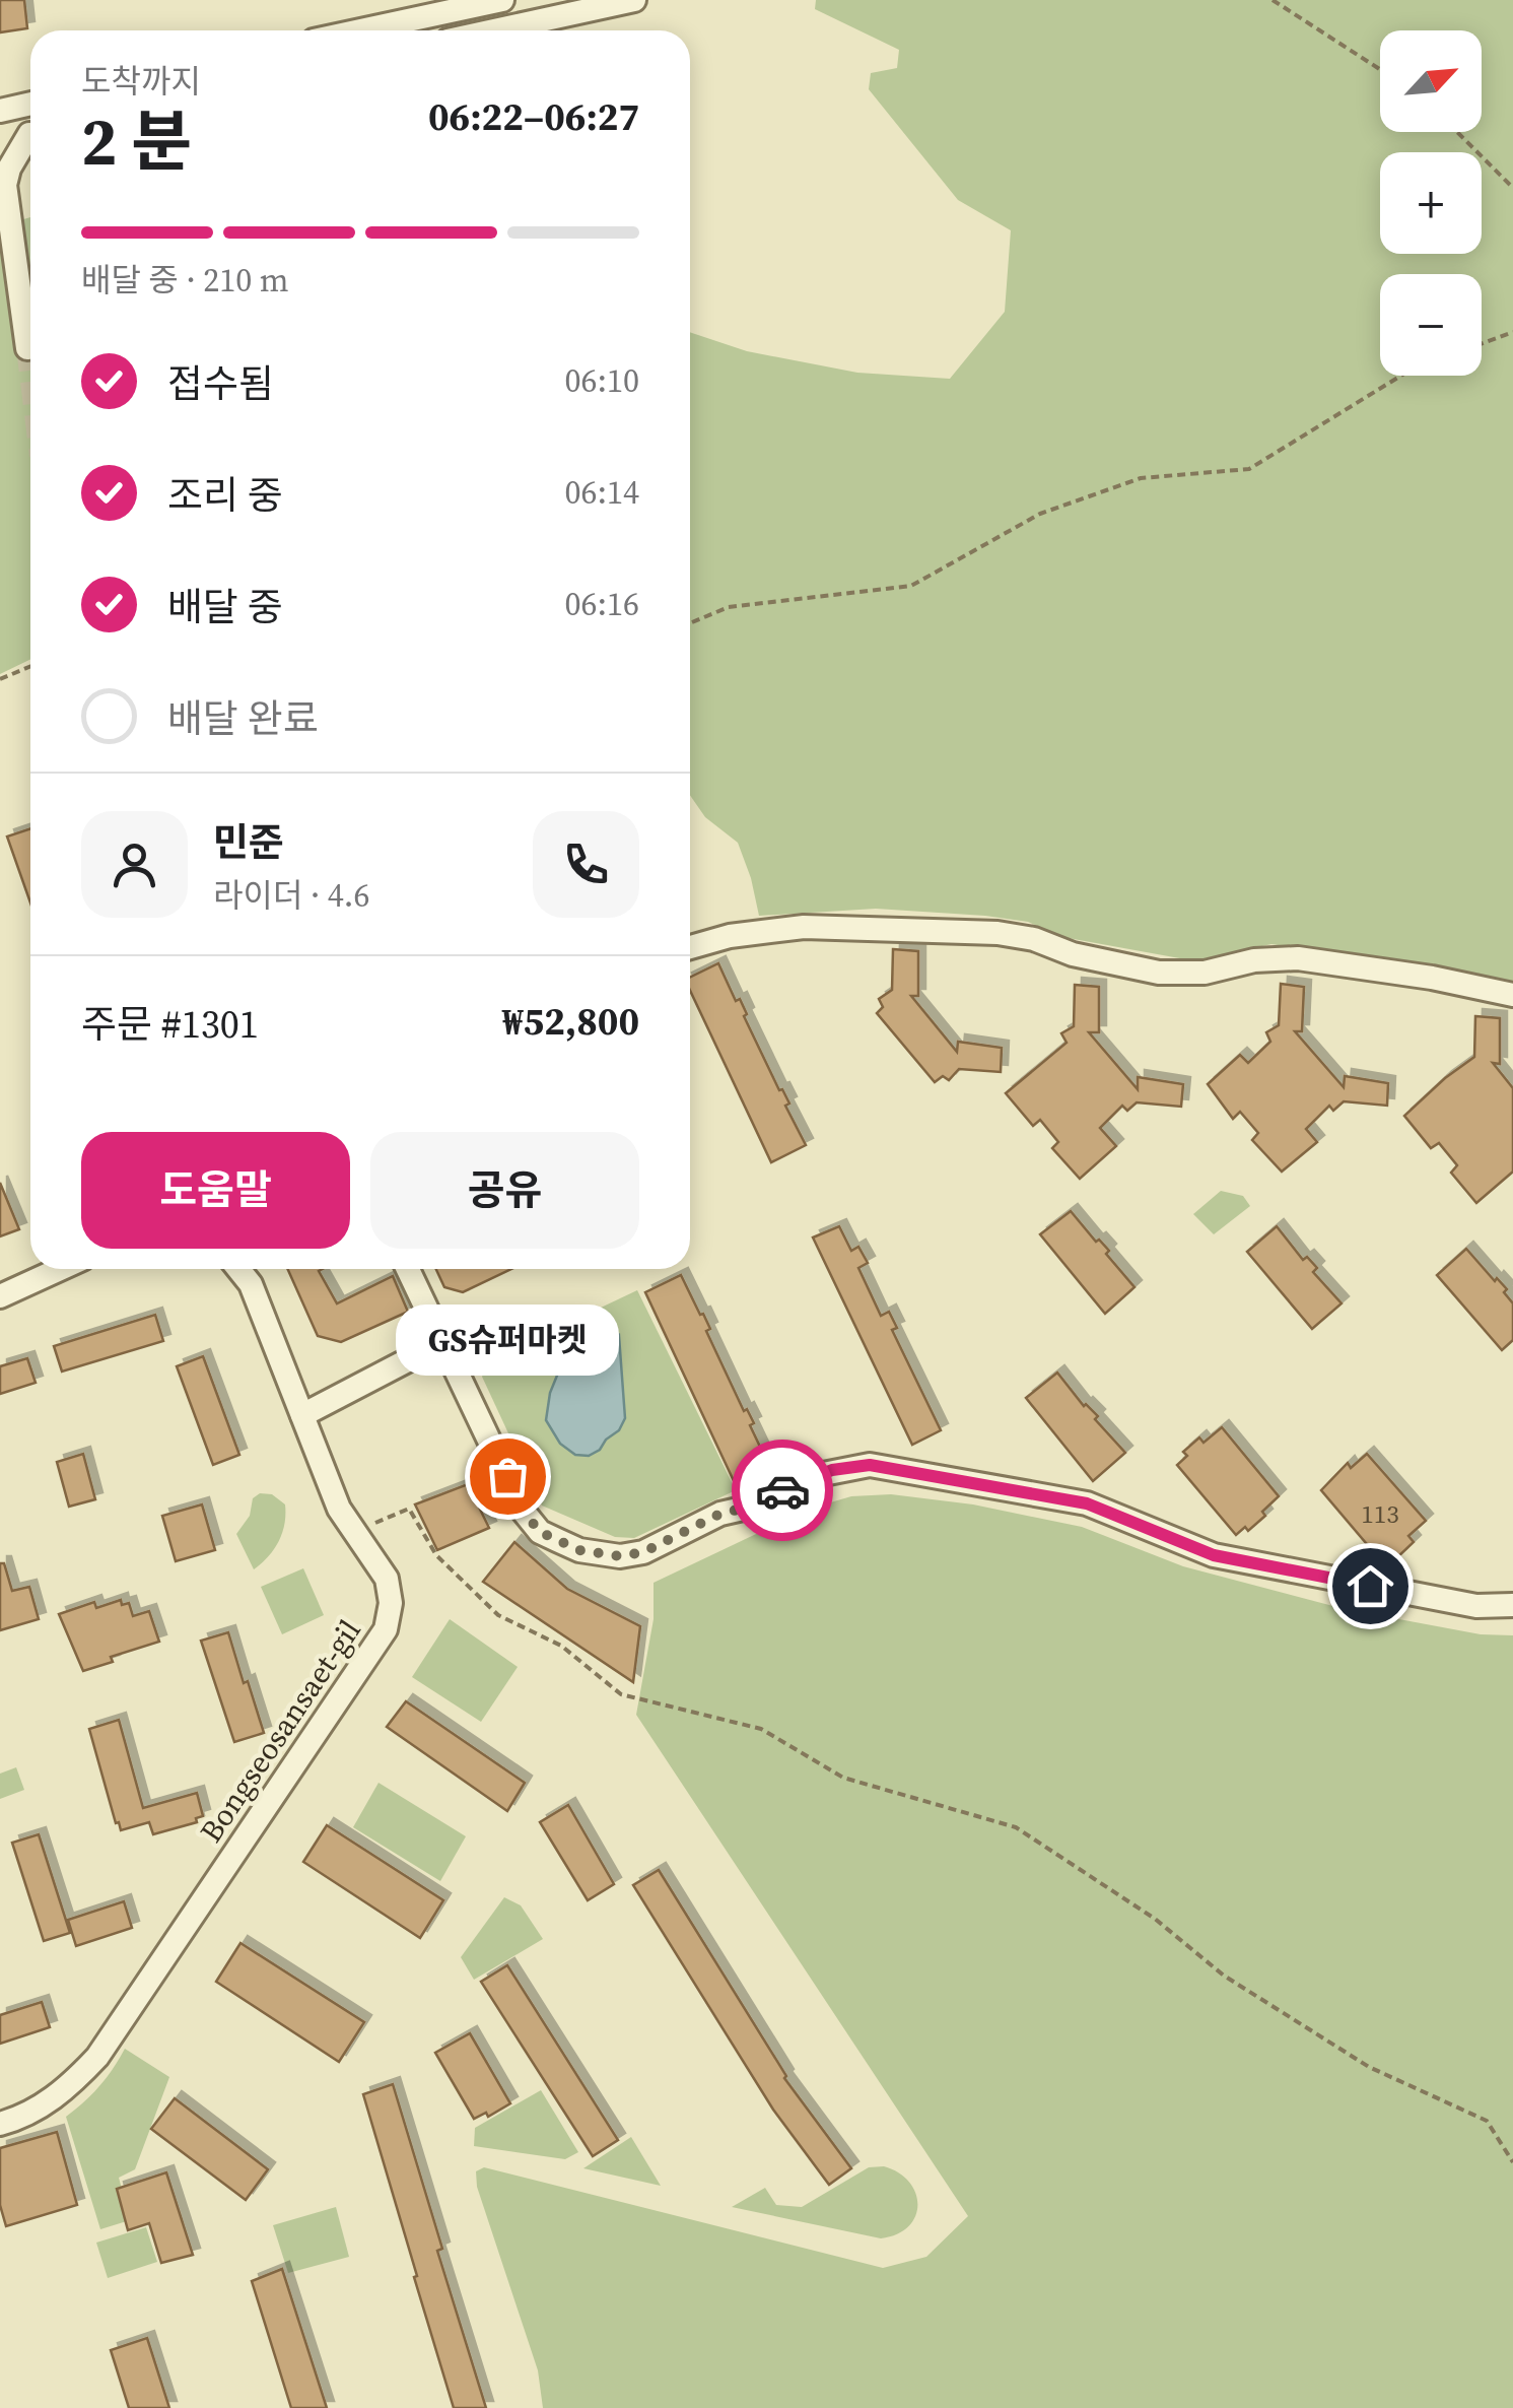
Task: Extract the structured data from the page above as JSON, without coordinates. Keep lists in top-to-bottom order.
{
  "streets": {
    "street": ["Bongseosansaet-gil"]
  },
  "places": ["GS슈퍼마켓"],
  "house_numbers": ["113"],
  "north": "top right",
  "page": {
    "map_buttons": ["+", "−"],
    "heading": ["2 분", "도착까지", "06:22–06:27"],
    "panel": [
      "민준",
      "라이더 · 4.6",
      "주문 #1301",
      "₩52,800"
    ],
    "bar": "배달 중 · 210 m",
    "list": [
      ["접수됨", "06:10"],
      ["조리 중", "06:14"],
      ["배달 중", "06:16"],
      "배달 완료"
    ],
    "buttons": ["도움말", "공유"],
    "bubble": "GS슈퍼마켓"
  }
}
